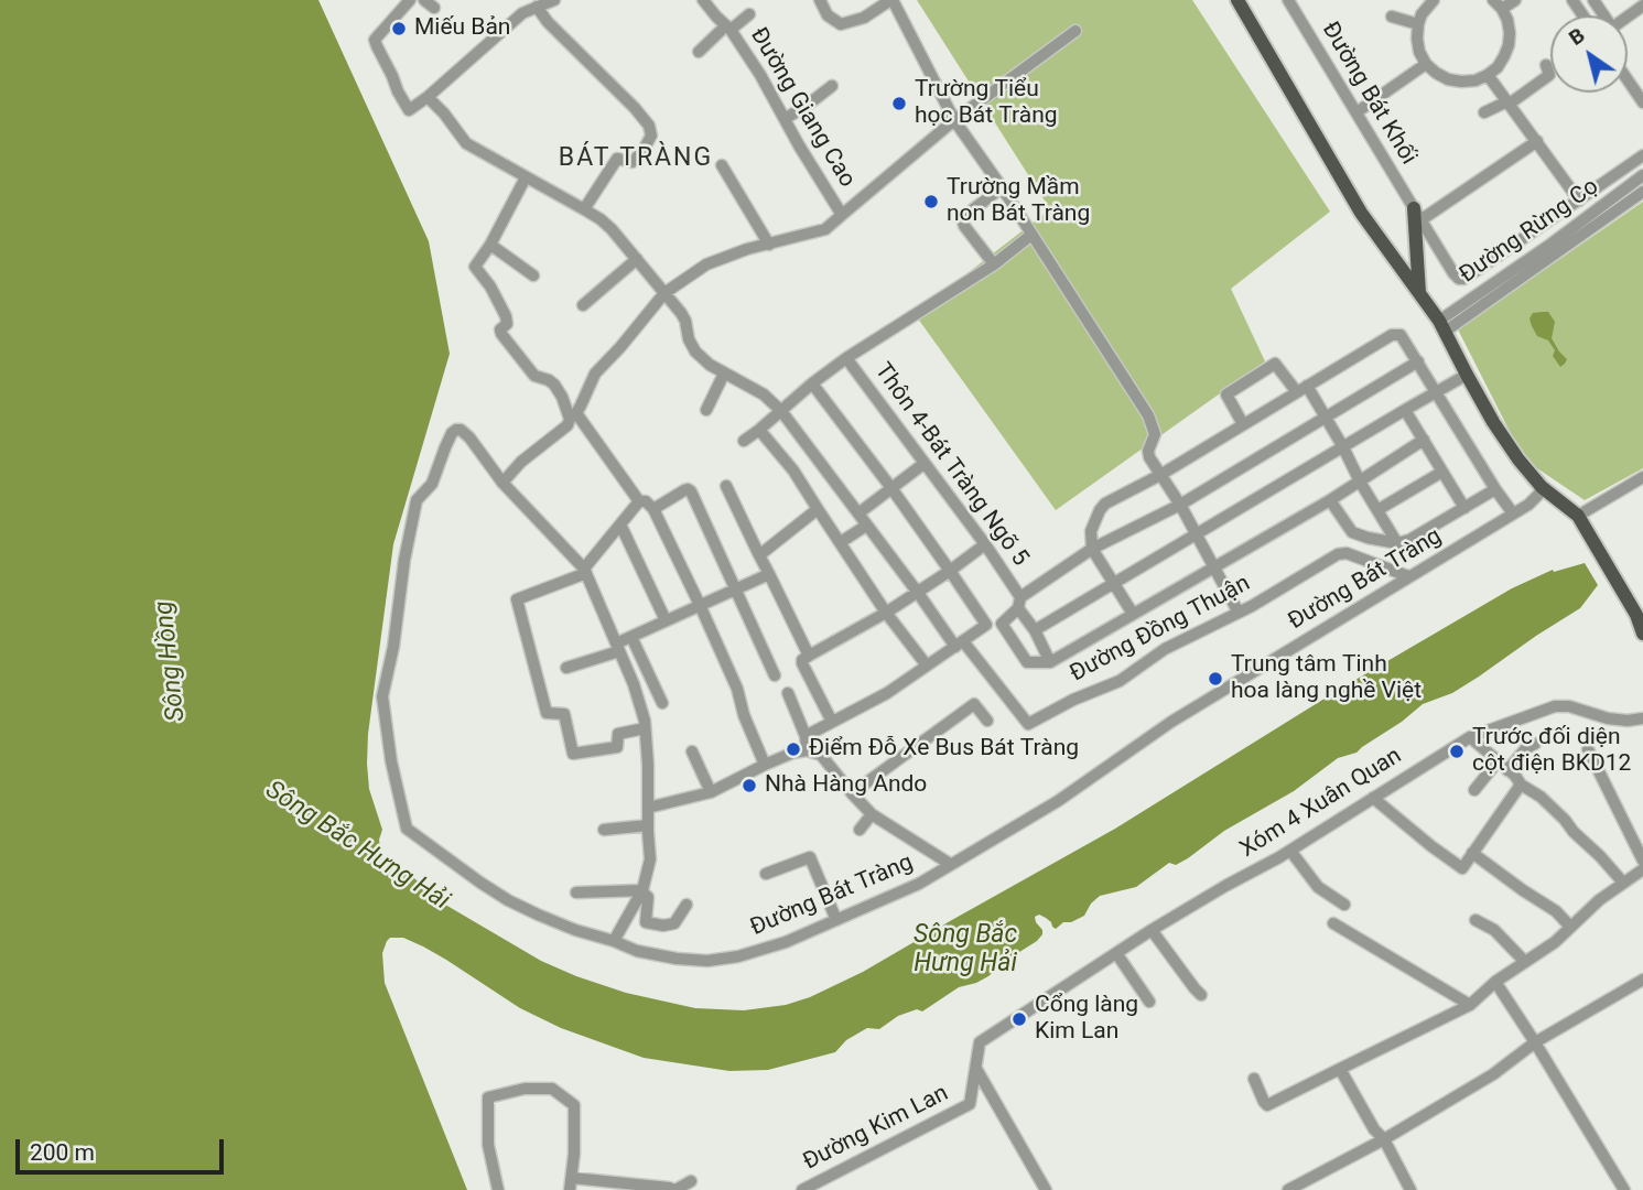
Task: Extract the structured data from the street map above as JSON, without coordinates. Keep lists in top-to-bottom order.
{
  "streets": {
    "street": [
      "Đường Bát Khối",
      "Đường Giang Cao",
      "Đường Rừng Cọ",
      "Thôn 4-Bát Tràng Ngõ 5",
      "Đường Bát Tràng",
      "Đường Đồng Thuận",
      "Xóm 4 Xuân Quan",
      "Đường Kim Lan"
    ]
  },
  "crossings": [
    ["Đường Giang Cao", "Đường Bát Tràng"],
    ["Đường Bát Tràng", "Đường Đồng Thuận"],
    ["Xóm 4 Xuân Quan", "Đường Kim Lan"]
  ],
  "districts": ["BÁT TRÀNG"],
  "water": ["Sông Hồng", "Sông Bắc Hưng Hải"],
  "places": [
    "Miếu Bản",
    "Trường Tiểu học Bát Tràng",
    "Trường Mầm non Bát Tràng",
    "Trung tâm Tinh hoa làng nghề Việt",
    "Điểm Đỗ Xe Bus Bát Tràng",
    "Trước đối diện cột điện BKD12",
    "Nhà Hàng Ando",
    "Cổng làng Kim Lan"
  ],
  "scale_bar": "200 m",
  "north": "top left"
}
